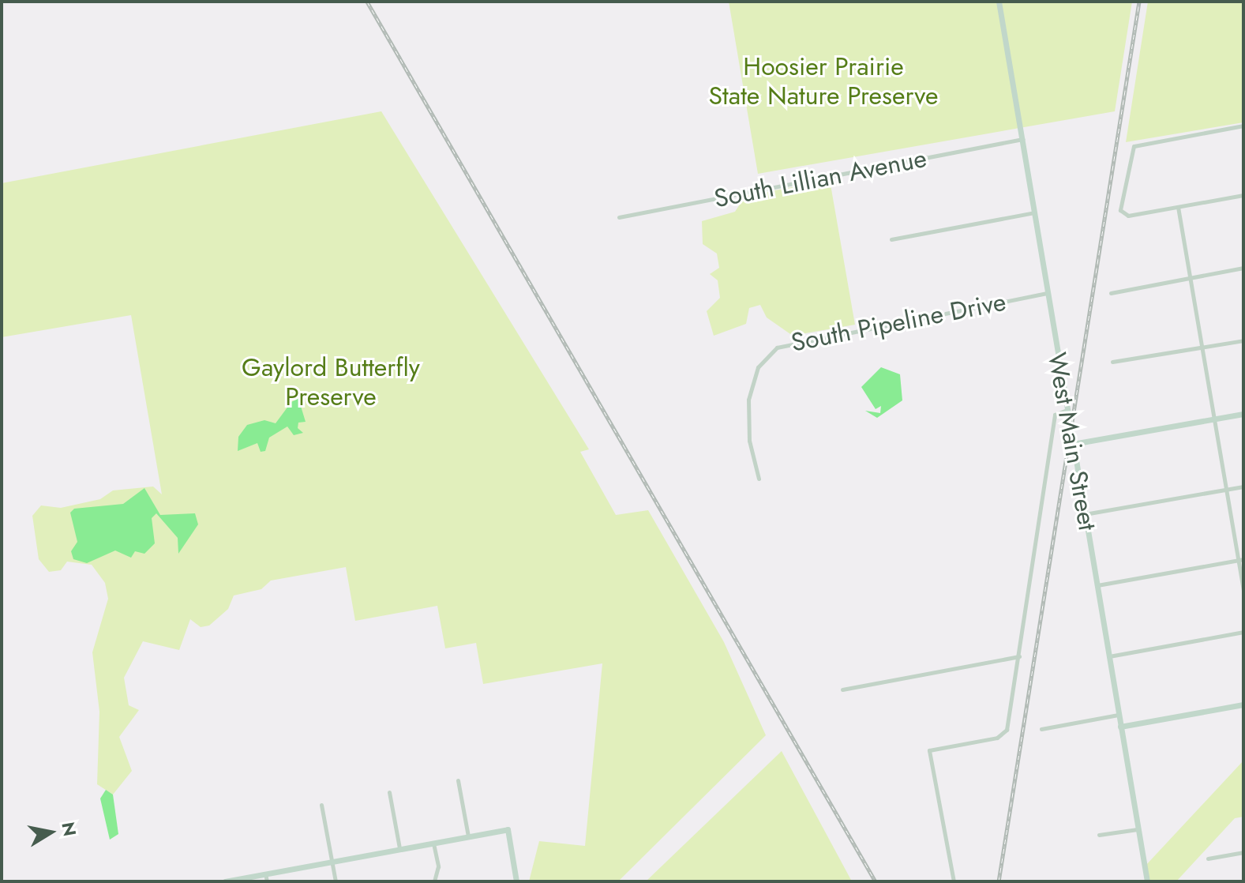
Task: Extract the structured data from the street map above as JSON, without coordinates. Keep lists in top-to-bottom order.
{
  "streets": {
    "street": ["South Lillian Avenue", "South Pipeline Drive", "West Main Street"]
  },
  "crossings": [
    ["South Lillian Avenue", "West Main Street"],
    ["South Pipeline Drive", "West Main Street"]
  ],
  "parks": ["Hoosier Prairie State Nature Preserve", "Gaylord Butterfly Preserve"],
  "north": "right"
}
